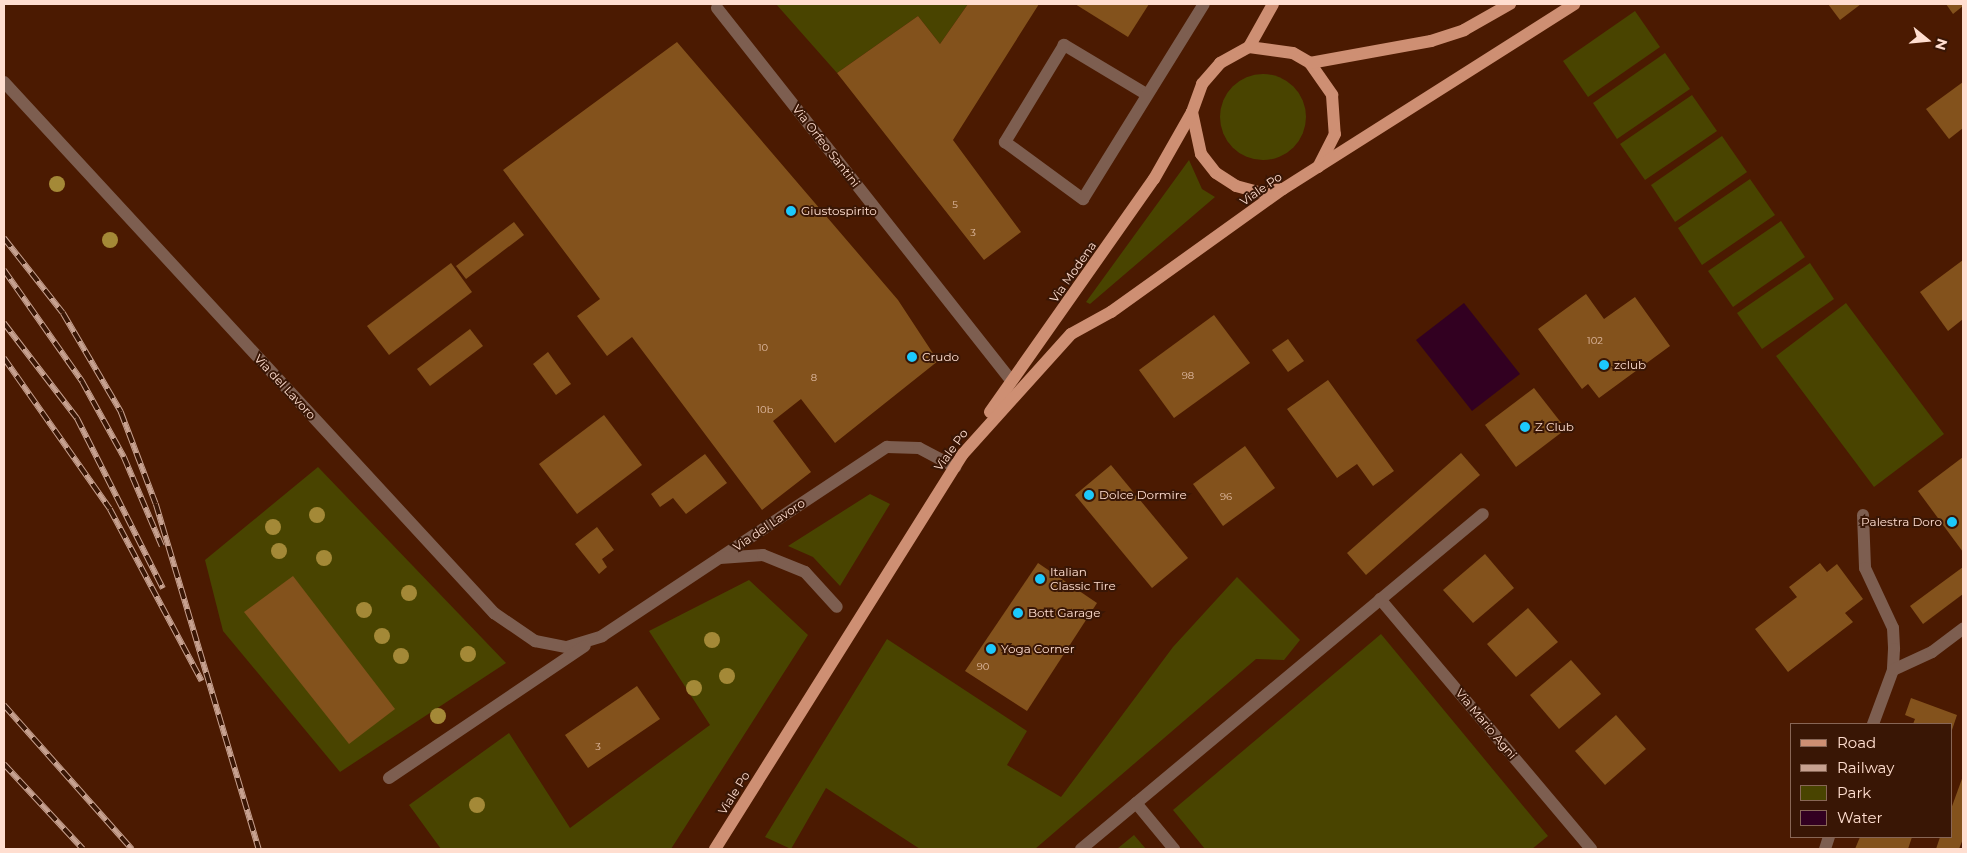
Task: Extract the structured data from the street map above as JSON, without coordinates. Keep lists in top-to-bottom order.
{
  "streets": {
    "main road": ["Viale Po", "Via Modena"],
    "street": ["Via Orfeo Santini", "Via del Lavoro", "Via Mario Agni"]
  },
  "crossings": [
    ["Via Orfeo Santini", "Via Modena"],
    ["Viale Po", "Via Modena"],
    ["Viale Po", "Via del Lavoro"]
  ],
  "places": [
    "Giustospirito",
    "Crudo",
    "zclub",
    "Z Club",
    "Dolce Dormire",
    "Palestra Doro",
    "Italian Classic Tire",
    "Bott Garage",
    "Yoga Corner"
  ],
  "house_numbers": [
    "5",
    "3",
    "102",
    "10",
    "98",
    "8",
    "10b",
    "96",
    "90",
    "3"
  ],
  "legend": [
    "Road",
    "Railway",
    "Park",
    "Water"
  ],
  "north": "right"
}
